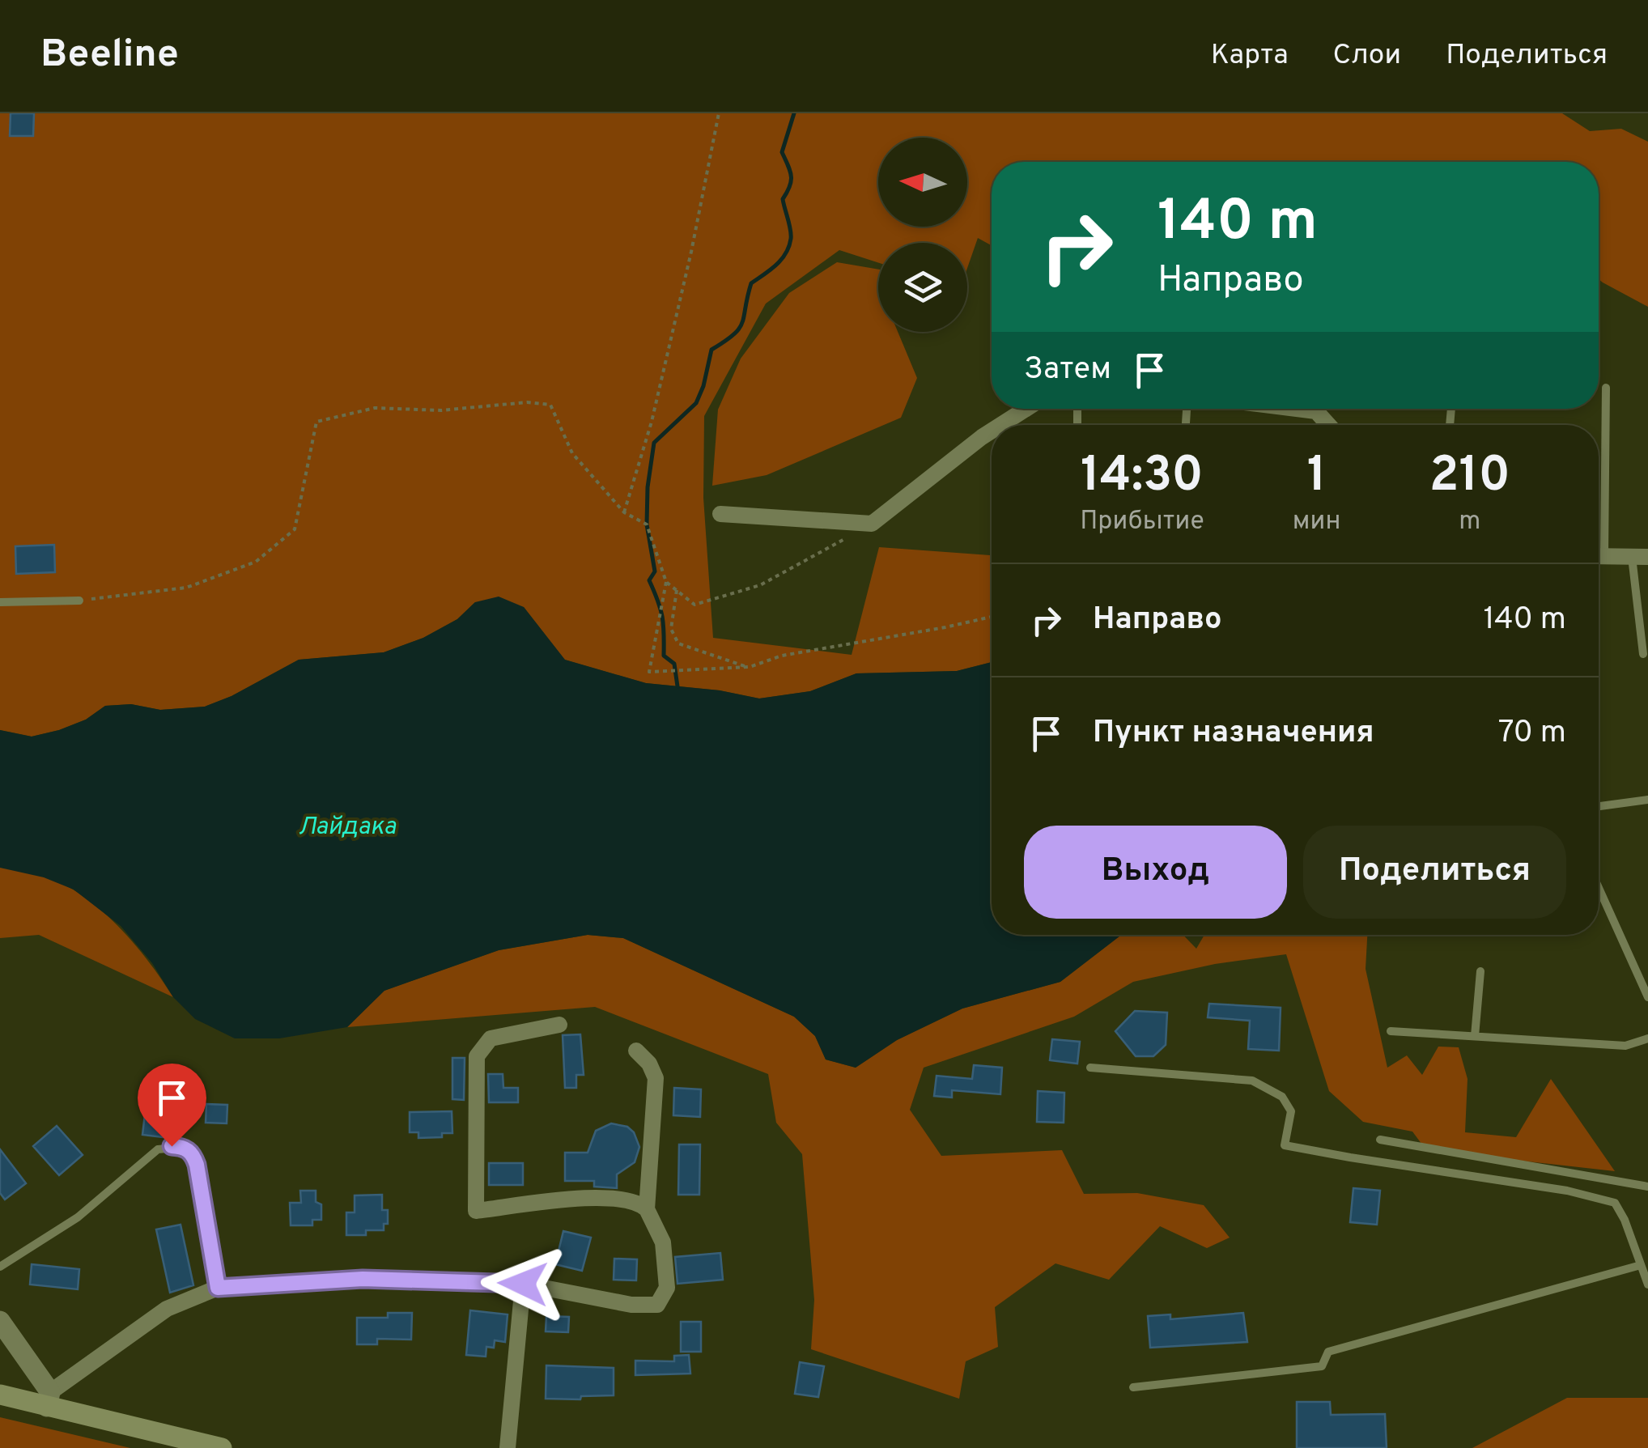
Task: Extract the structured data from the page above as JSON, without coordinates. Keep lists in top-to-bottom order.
{
  "water": ["Лайдака"],
  "north": "left",
  "page": {
    "header": "Beeline",
    "nav": ["Карта", "Слои", "Поделиться"],
    "turn": ["140 m", "Направо"],
    "then": "Затем",
    "eta": [
      "14:30",
      "Прибытие",
      "1",
      "мин",
      "210",
      "m"
    ],
    "list": [
      {
        "name": "Направо",
        "value": "140 m"
      },
      {
        "name": "Пункт назначения",
        "value": "70 m"
      }
    ],
    "buttons": ["Выход", "Поделиться"]
  }
}
